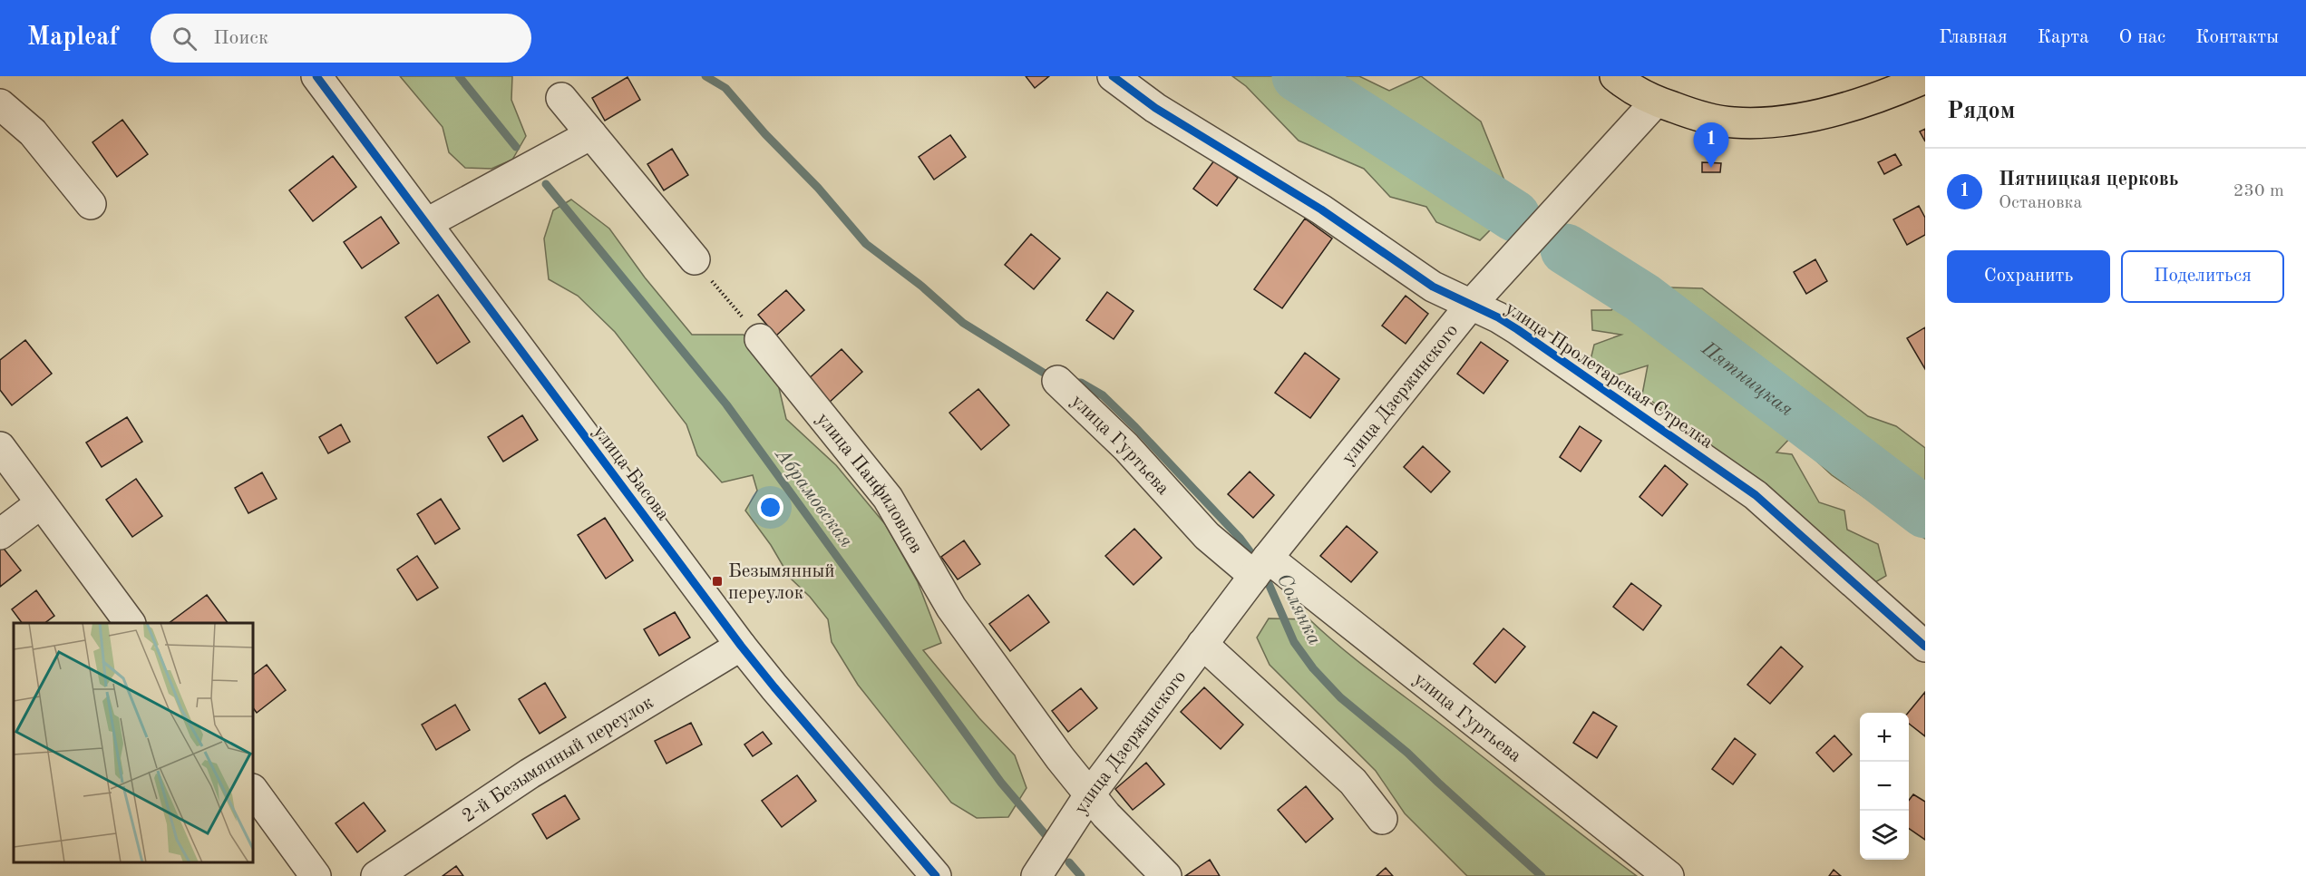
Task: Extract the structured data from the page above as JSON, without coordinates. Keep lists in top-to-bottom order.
{
  "streets": {
    "street": [
      "улица Пролетарская Стрелка",
      "улица Дзержинского",
      "улица Гуртьева",
      "улица Басова",
      "улица Панфиловцев",
      "2-й Безымянный переулок"
    ]
  },
  "crossings": [
    ["улица Пролетарская Стрелка", "улица Дзержинского"],
    ["улица Дзержинского", "улица Гуртьева"],
    ["улица Дзержинского", "улица Панфиловцев"],
    ["улица Басова", "2-й Безымянный переулок"]
  ],
  "water": ["Пятницкая", "Абрамовская", "Солянка"],
  "places": {
    "transit": ["Безымянный переулок"]
  },
  "page": {
    "header": "Mapleaf",
    "search": "Поиск",
    "nav": [
      "Главная",
      "Карта",
      "О нас",
      "Контакты"
    ],
    "heading": "Рядом",
    "pins": "1",
    "list": [
      {
        "mark": "1",
        "name": "Пятницкая церковь",
        "note": "Остановка",
        "value": "230 m"
      }
    ],
    "buttons": ["Сохранить", "Поделиться"],
    "map_buttons": ["+", "−"]
  }
}
